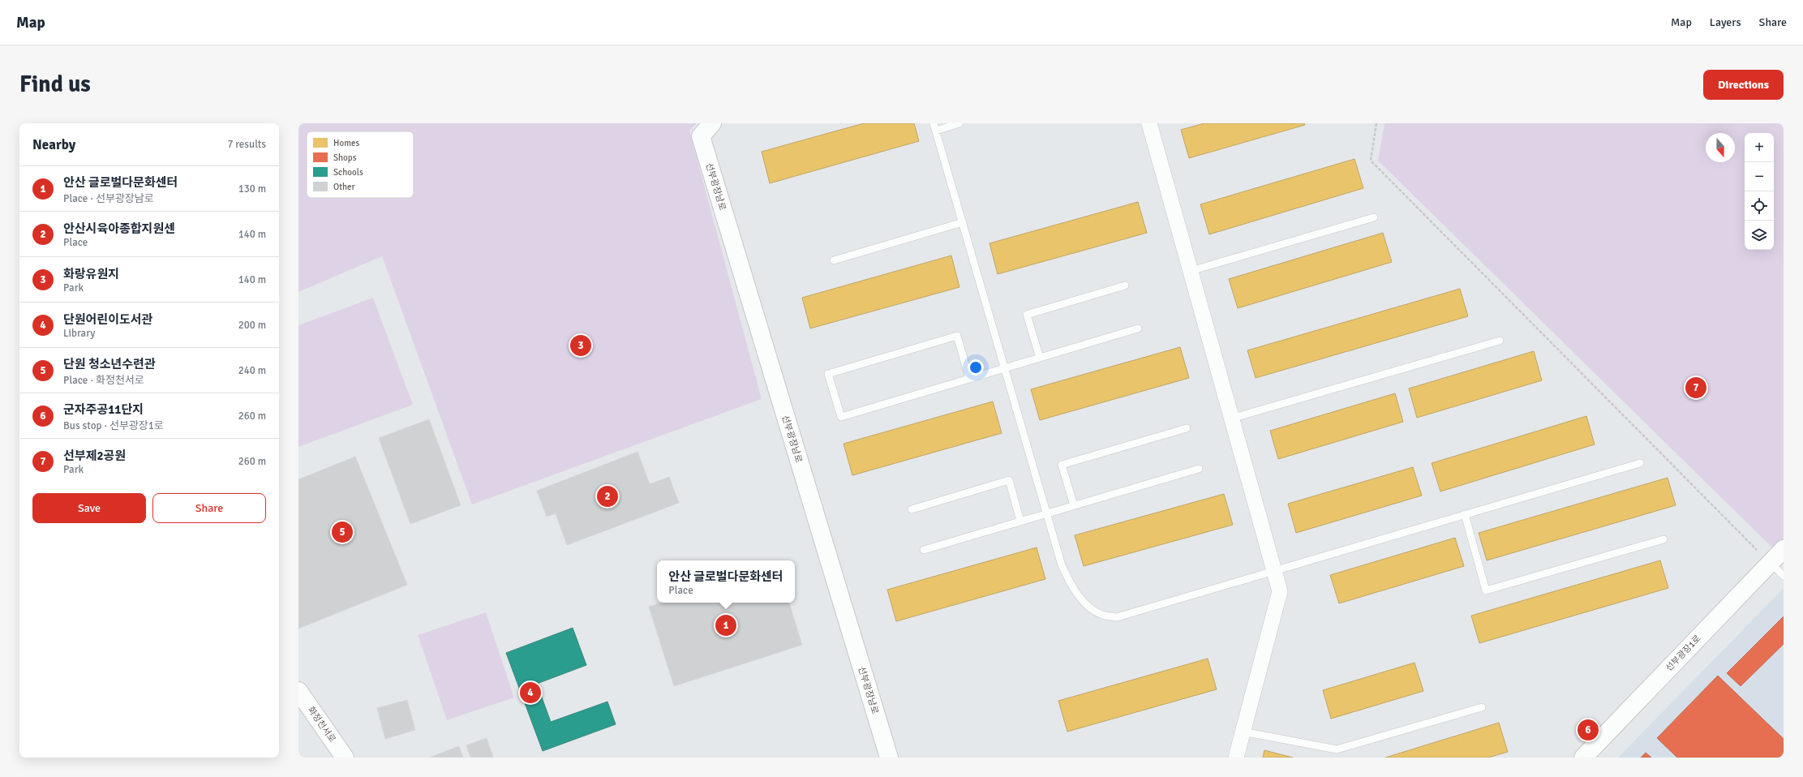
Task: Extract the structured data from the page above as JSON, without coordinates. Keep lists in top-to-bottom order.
{
  "streets": {
    "street": ["선부광장남로", "선부광장1로", "화정천서로"]
  },
  "legend": [
    "Homes",
    "Shops",
    "Schools",
    "Other"
  ],
  "north": "bottom",
  "page": {
    "header": "Map",
    "nav": ["Map", "Layers", "Share"],
    "buttons": [
      "Directions",
      ["Save", "Share"]
    ],
    "title": "Find us",
    "heading": ["Nearby", "7 results"],
    "map_buttons": ["+", "−"],
    "list": [
      {
        "mark": "1",
        "name": "안산 글로벌다문화센터",
        "note": "Place · 선부광장남로",
        "value": "130 m"
      },
      {
        "mark": "2",
        "name": "안산시육아종합지원센",
        "note": "Place",
        "value": "140 m"
      },
      {
        "mark": "3",
        "name": "화랑유원지",
        "note": "Park",
        "value": "140 m"
      },
      {
        "mark": "4",
        "name": "단원어린이도서관",
        "note": "Library",
        "value": "200 m"
      },
      {
        "mark": "5",
        "name": "단원 청소년수련관",
        "note": "Place · 화정천서로",
        "value": "240 m"
      },
      {
        "mark": "6",
        "name": "군자주공11단지",
        "note": "Bus stop · 선부광장1로",
        "value": "260 m"
      },
      {
        "mark": "7",
        "name": "선부제2공원",
        "note": "Park",
        "value": "260 m"
      }
    ],
    "pins": [
      "3",
      "7",
      "2",
      "5",
      "1",
      "4",
      "6"
    ],
    "popup": ["안산 글로벌다문화센터", "Place"]
  }
}
